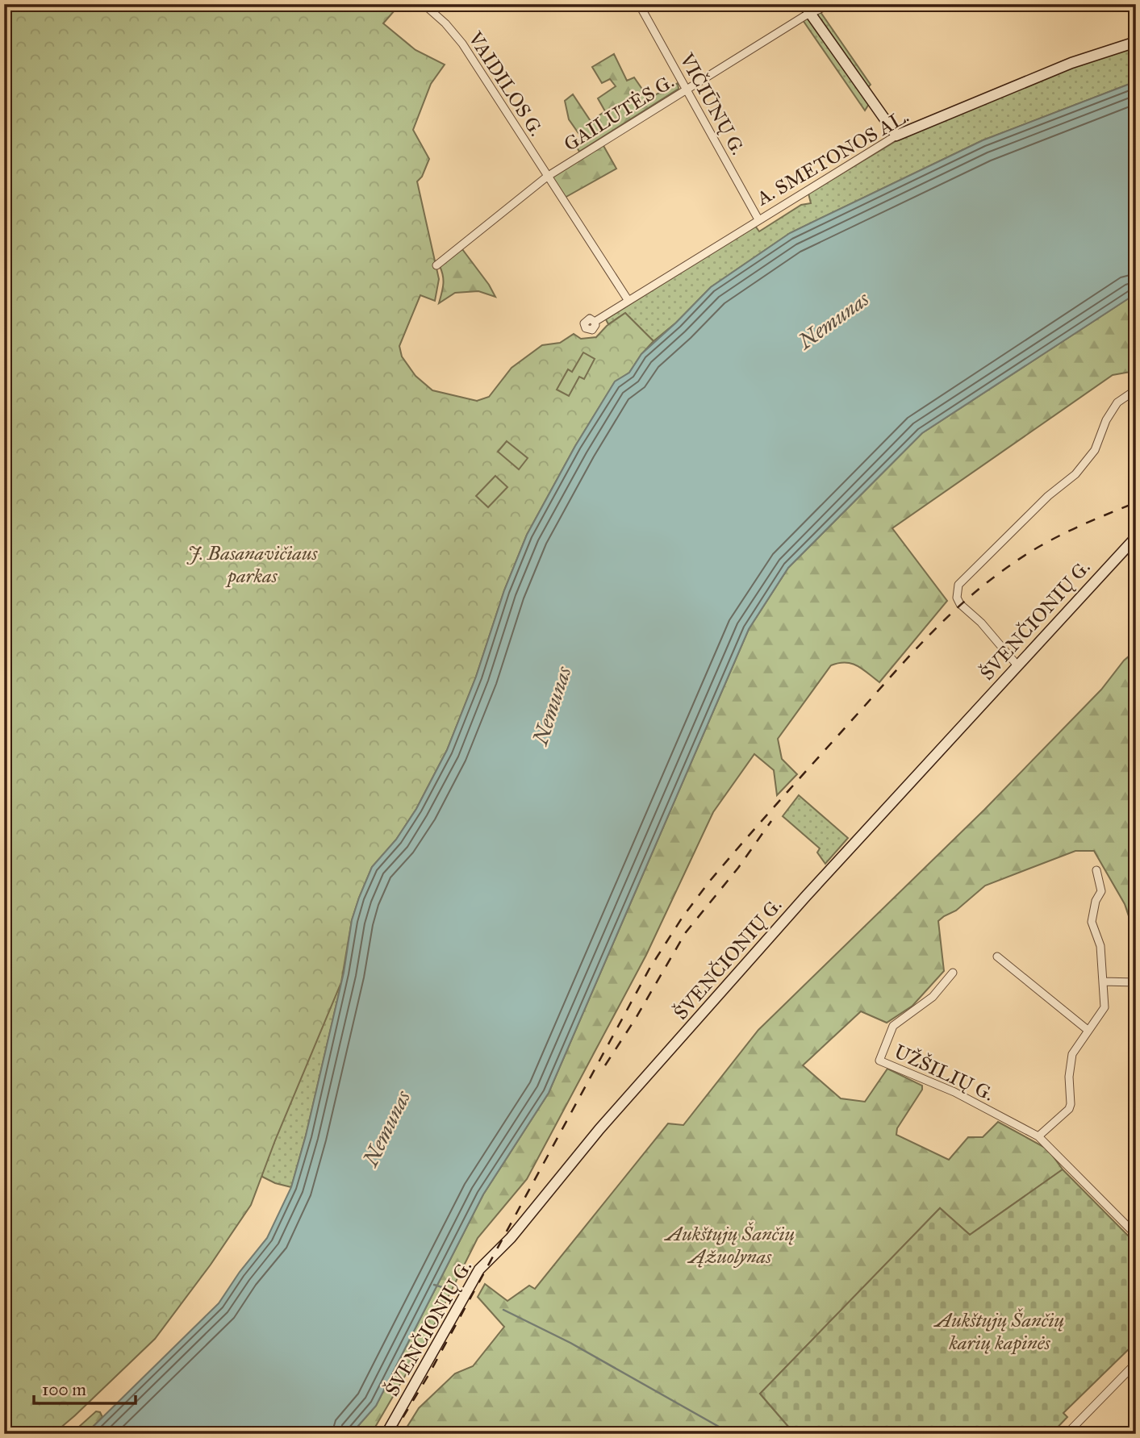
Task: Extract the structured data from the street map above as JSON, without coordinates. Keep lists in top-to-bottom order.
{
  "streets": {
    "street": [
      "VAIDILOS G.",
      "VIČIŪNŲ G.",
      "GAILUTĖS G.",
      "A. SMETONOS AL.",
      "ŠVENČIONIŲ G.",
      "UŽŠILIŲ G."
    ]
  },
  "crossings": [
    ["VAIDILOS G.", "GAILUTĖS G."],
    ["VAIDILOS G.", "A. SMETONOS AL."],
    ["VIČIŪNŲ G.", "GAILUTĖS G."],
    ["VIČIŪNŲ G.", "A. SMETONOS AL."]
  ],
  "water": ["Nemunas"],
  "parks": ["J. Basanavičiaus parkas", "Aukštųjų Šančių Ąžuolynas", "Aukštųjų Šančių karių kapinės"],
  "scale_bar": "100 m"
}
